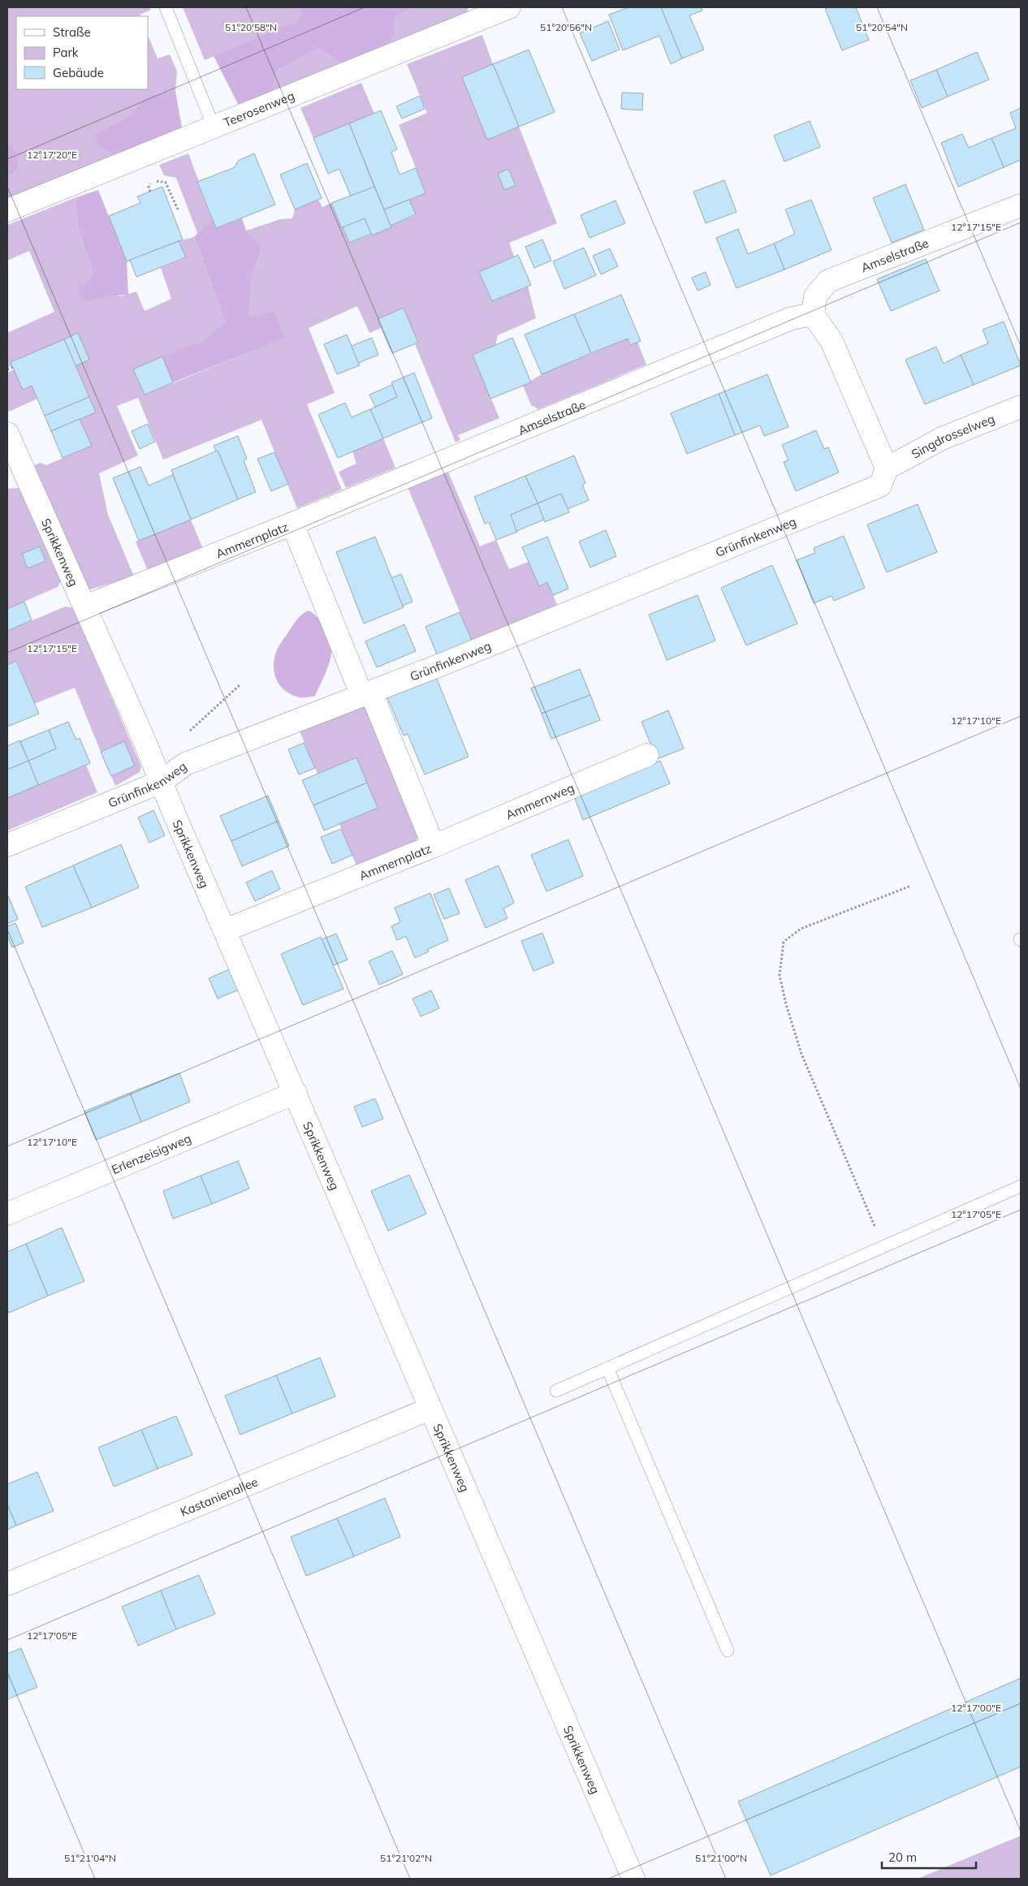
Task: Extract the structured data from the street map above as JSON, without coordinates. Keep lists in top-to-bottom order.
{
  "streets": {
    "street": [
      "Teerosenweg",
      "Amselstraße",
      "Singdrosselweg",
      "Grünfinkenweg",
      "Ammernplatz",
      "Sprikkenweg",
      "Ammernweg",
      "Erlenzeisigweg",
      "Kastanienallee"
    ]
  },
  "crossings": [
    ["Amselstraße", "Ammernplatz"],
    ["Singdrosselweg", "Grünfinkenweg"],
    ["Grünfinkenweg", "Ammernplatz"],
    ["Grünfinkenweg", "Sprikkenweg"],
    ["Ammernplatz", "Sprikkenweg"],
    ["Ammernplatz", "Ammernweg"],
    ["Sprikkenweg", "Erlenzeisigweg"],
    ["Sprikkenweg", "Kastanienallee"]
  ],
  "legend": ["Straße", "Park", "Gebäude"],
  "scale_bar": "20 m",
  "coordinates": [
    "51°20'58\"N",
    "51°20'56\"N",
    "51°20'54\"N",
    "12°17'20\"E",
    "12°17'15\"E",
    "12°17'10\"E",
    "12°17'05\"E",
    "12°17'00\"E",
    "51°21'04\"N",
    "51°21'02\"N",
    "51°21'00\"N"
  ]
}
